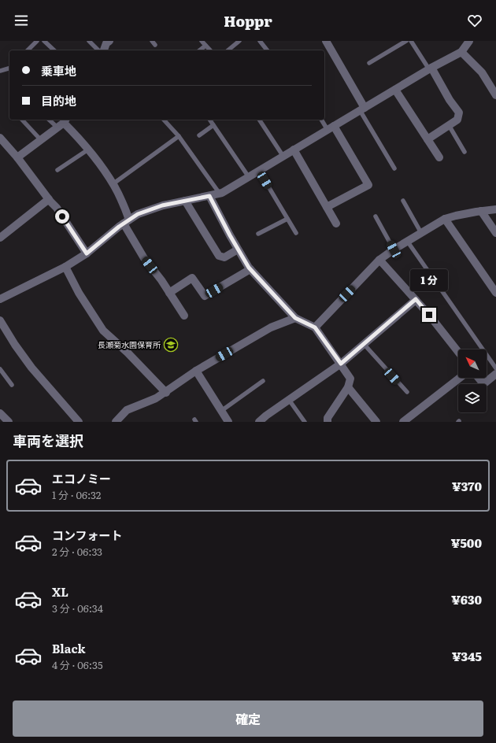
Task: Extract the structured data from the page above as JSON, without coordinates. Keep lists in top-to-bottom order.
{
  "places": {
    "school or university": ["長瀬菊水園保育所"]
  },
  "north": "top left",
  "page": {
    "header": "Hoppr",
    "banner": ["乗車地", "目的地"],
    "bubble": "1 分",
    "heading": "車両を選択",
    "list": [
      {
        "name": "エコノミー",
        "note": "1 分 · 06:32",
        "value": "¥370"
      },
      {
        "name": "コンフォート",
        "note": "2 分 · 06:33",
        "value": "¥500"
      },
      {
        "name": "XL",
        "note": "3 分 · 06:34",
        "value": "¥630"
      },
      {
        "name": "Black",
        "note": "4 分 · 06:35",
        "value": "¥345"
      }
    ],
    "buttons": "確定"
  }
}
